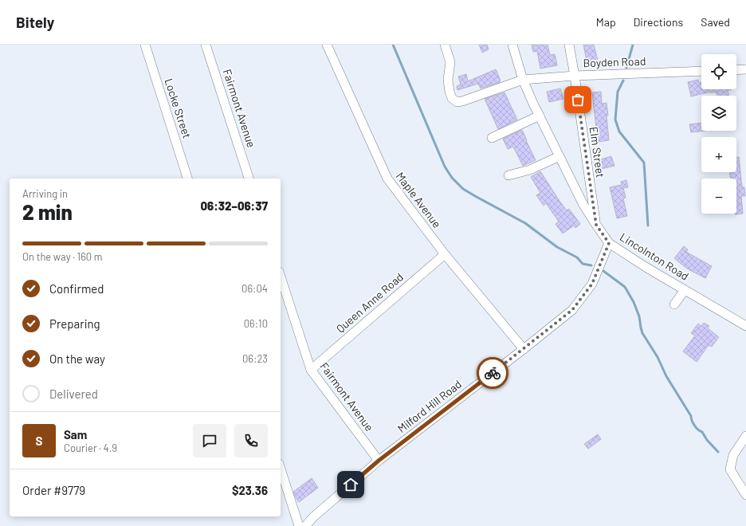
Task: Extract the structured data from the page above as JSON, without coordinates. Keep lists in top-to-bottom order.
{
  "streets": {
    "street": [
      "Boyden Road",
      "Locke Street",
      "Fairmont Avenue",
      "Elm Street",
      "Maple Avenue",
      "Lincolnton Road",
      "Queen Anne Road",
      "Milford Hill Road"
    ]
  },
  "crossings": [
    ["Boyden Road", "Elm Street"],
    ["Boyden Road", "Lincolnton Road"],
    ["Fairmont Avenue", "Queen Anne Road"],
    ["Fairmont Avenue", "Milford Hill Road"],
    ["Elm Street", "Lincolnton Road"],
    ["Maple Avenue", "Queen Anne Road"],
    ["Maple Avenue", "Milford Hill Road"],
    ["Lincolnton Road", "Milford Hill Road"]
  ],
  "page": {
    "header": "Bitely",
    "nav": ["Map", "Directions", "Saved"],
    "map_buttons": ["+", "−"],
    "heading": ["2 min", "Arriving in", "06:32–06:37"],
    "panel": [
      "Sam",
      "Courier · 4.9",
      "Order #9779",
      "$23.36"
    ],
    "bar": "On the way · 160 m",
    "list": [
      ["Confirmed", "06:04"],
      ["Preparing", "06:10"],
      ["On the way", "06:23"],
      "Delivered"
    ],
    "round": "S"
  }
}
